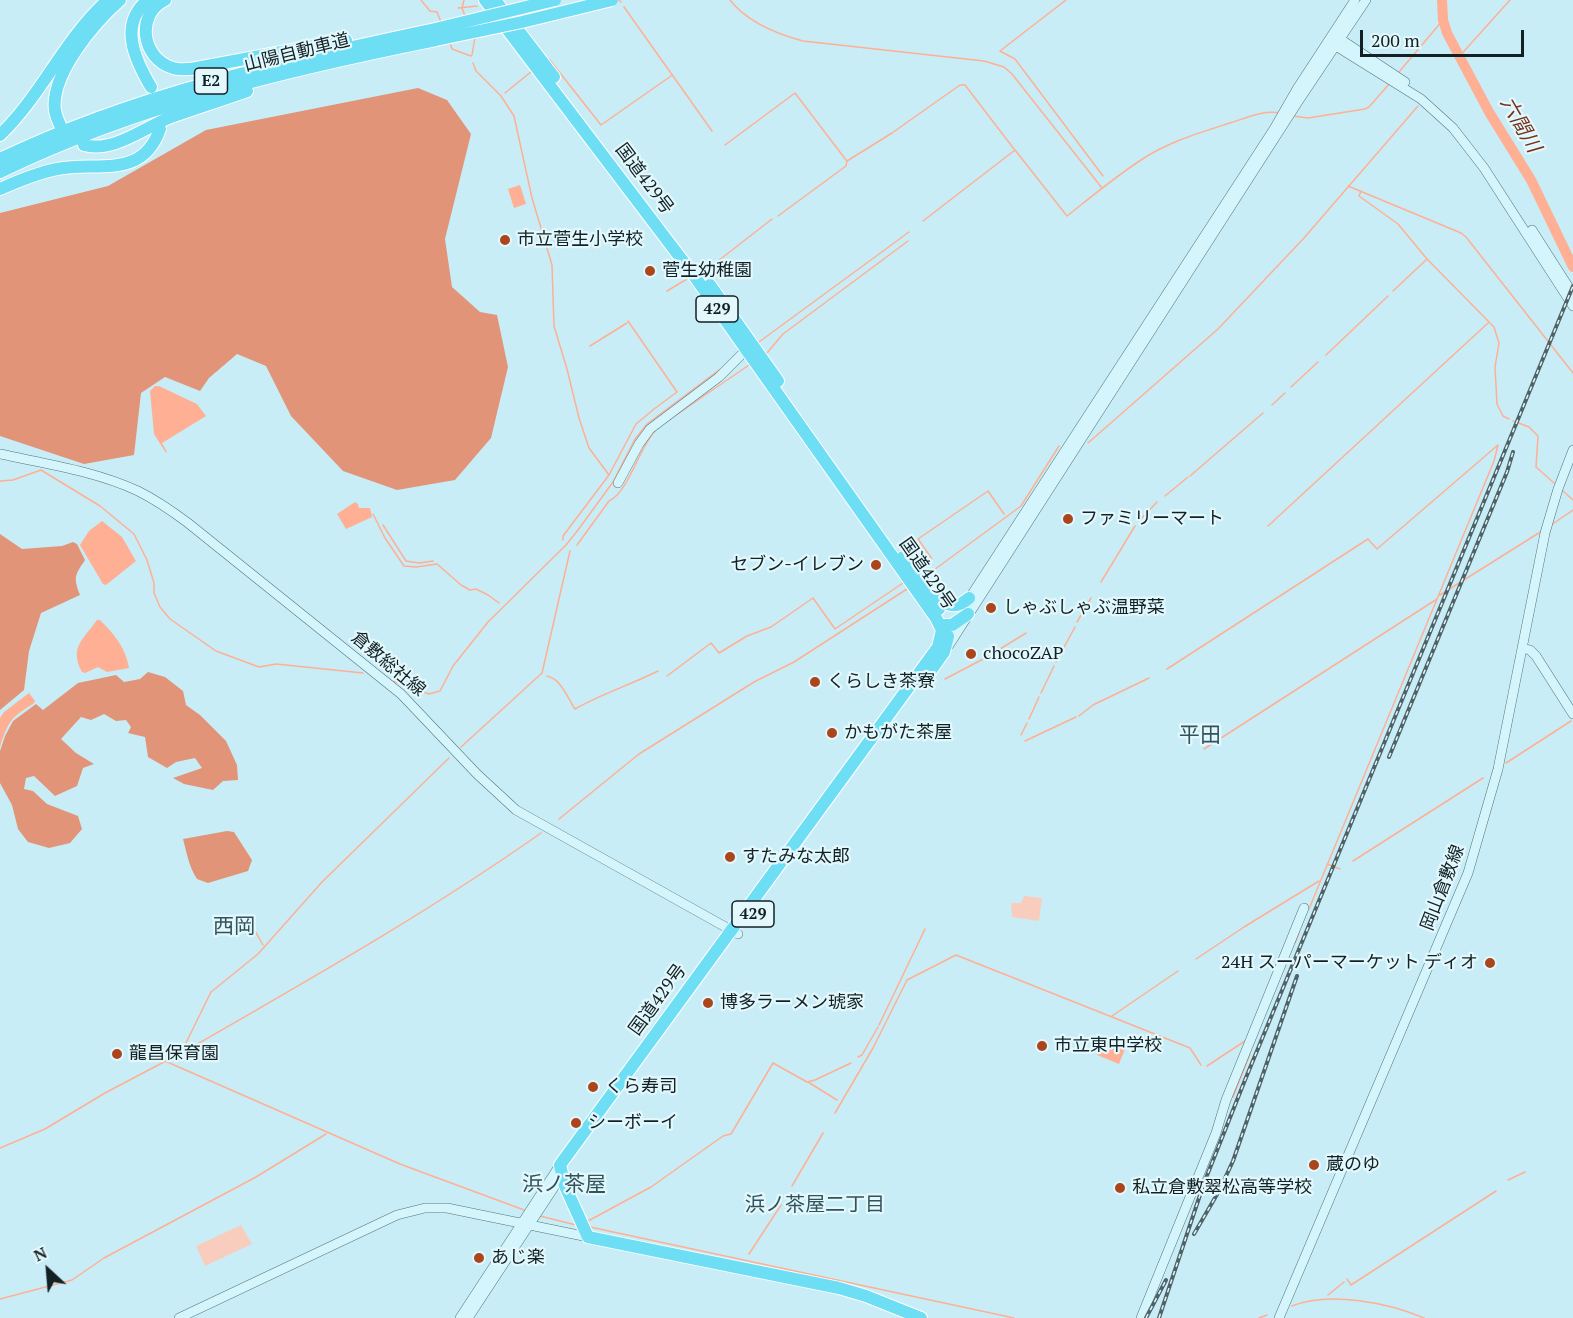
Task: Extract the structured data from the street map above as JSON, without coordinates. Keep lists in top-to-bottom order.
{
  "streets": {
    "highway": [
      "山陽自動車道",
      "E2",
      "国道429号",
      "429"
    ],
    "street": ["倉敷総社線", "岡山倉敷線"]
  },
  "crossings": [
    ["国道429号", "倉敷総社線"]
  ],
  "districts": [
    "平田",
    "西岡",
    "浜ノ茶屋",
    "浜ノ茶屋二丁目"
  ],
  "water": ["六間川"],
  "places": [
    "市立菅生小学校",
    "菅生幼稚園",
    "ファミリーマート",
    "セブン-イレブン",
    "しゃぶしゃぶ温野菜",
    "chocoZAP",
    "くらしき茶寮",
    "かもがた茶屋",
    "すたみな太郎",
    "24H スーパーマーケット ディオ",
    "博多ラーメン琥家",
    "市立東中学校",
    "龍昌保育園",
    "くら寿司",
    "シーボーイ",
    "蔵のゆ",
    "私立倉敷翠松高等学校",
    "あじ楽"
  ],
  "scale_bar": "200 m",
  "north": "top left"
}
